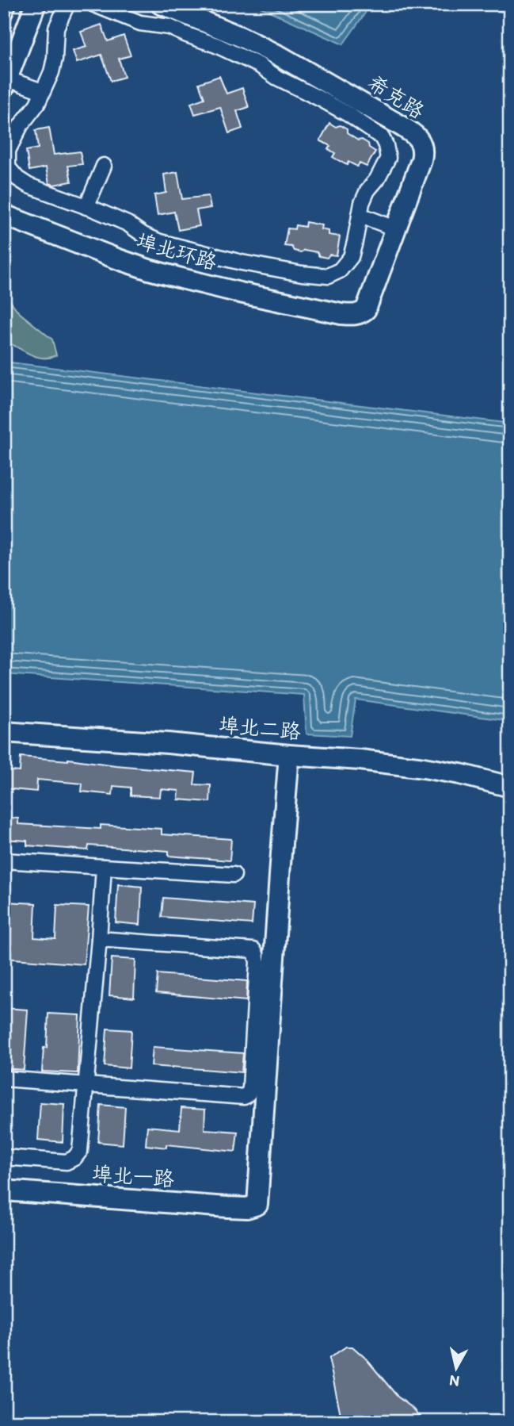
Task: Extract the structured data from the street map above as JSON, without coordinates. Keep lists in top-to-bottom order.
{
  "streets": {
    "street": [
      "希克路",
      "埠北环路",
      "埠北二路",
      "埠北一路"
    ]
  },
  "crossings": [
    ["希克路", "埠北环路"],
    ["埠北二路", "埠北一路"]
  ],
  "north": "bottom"
}
